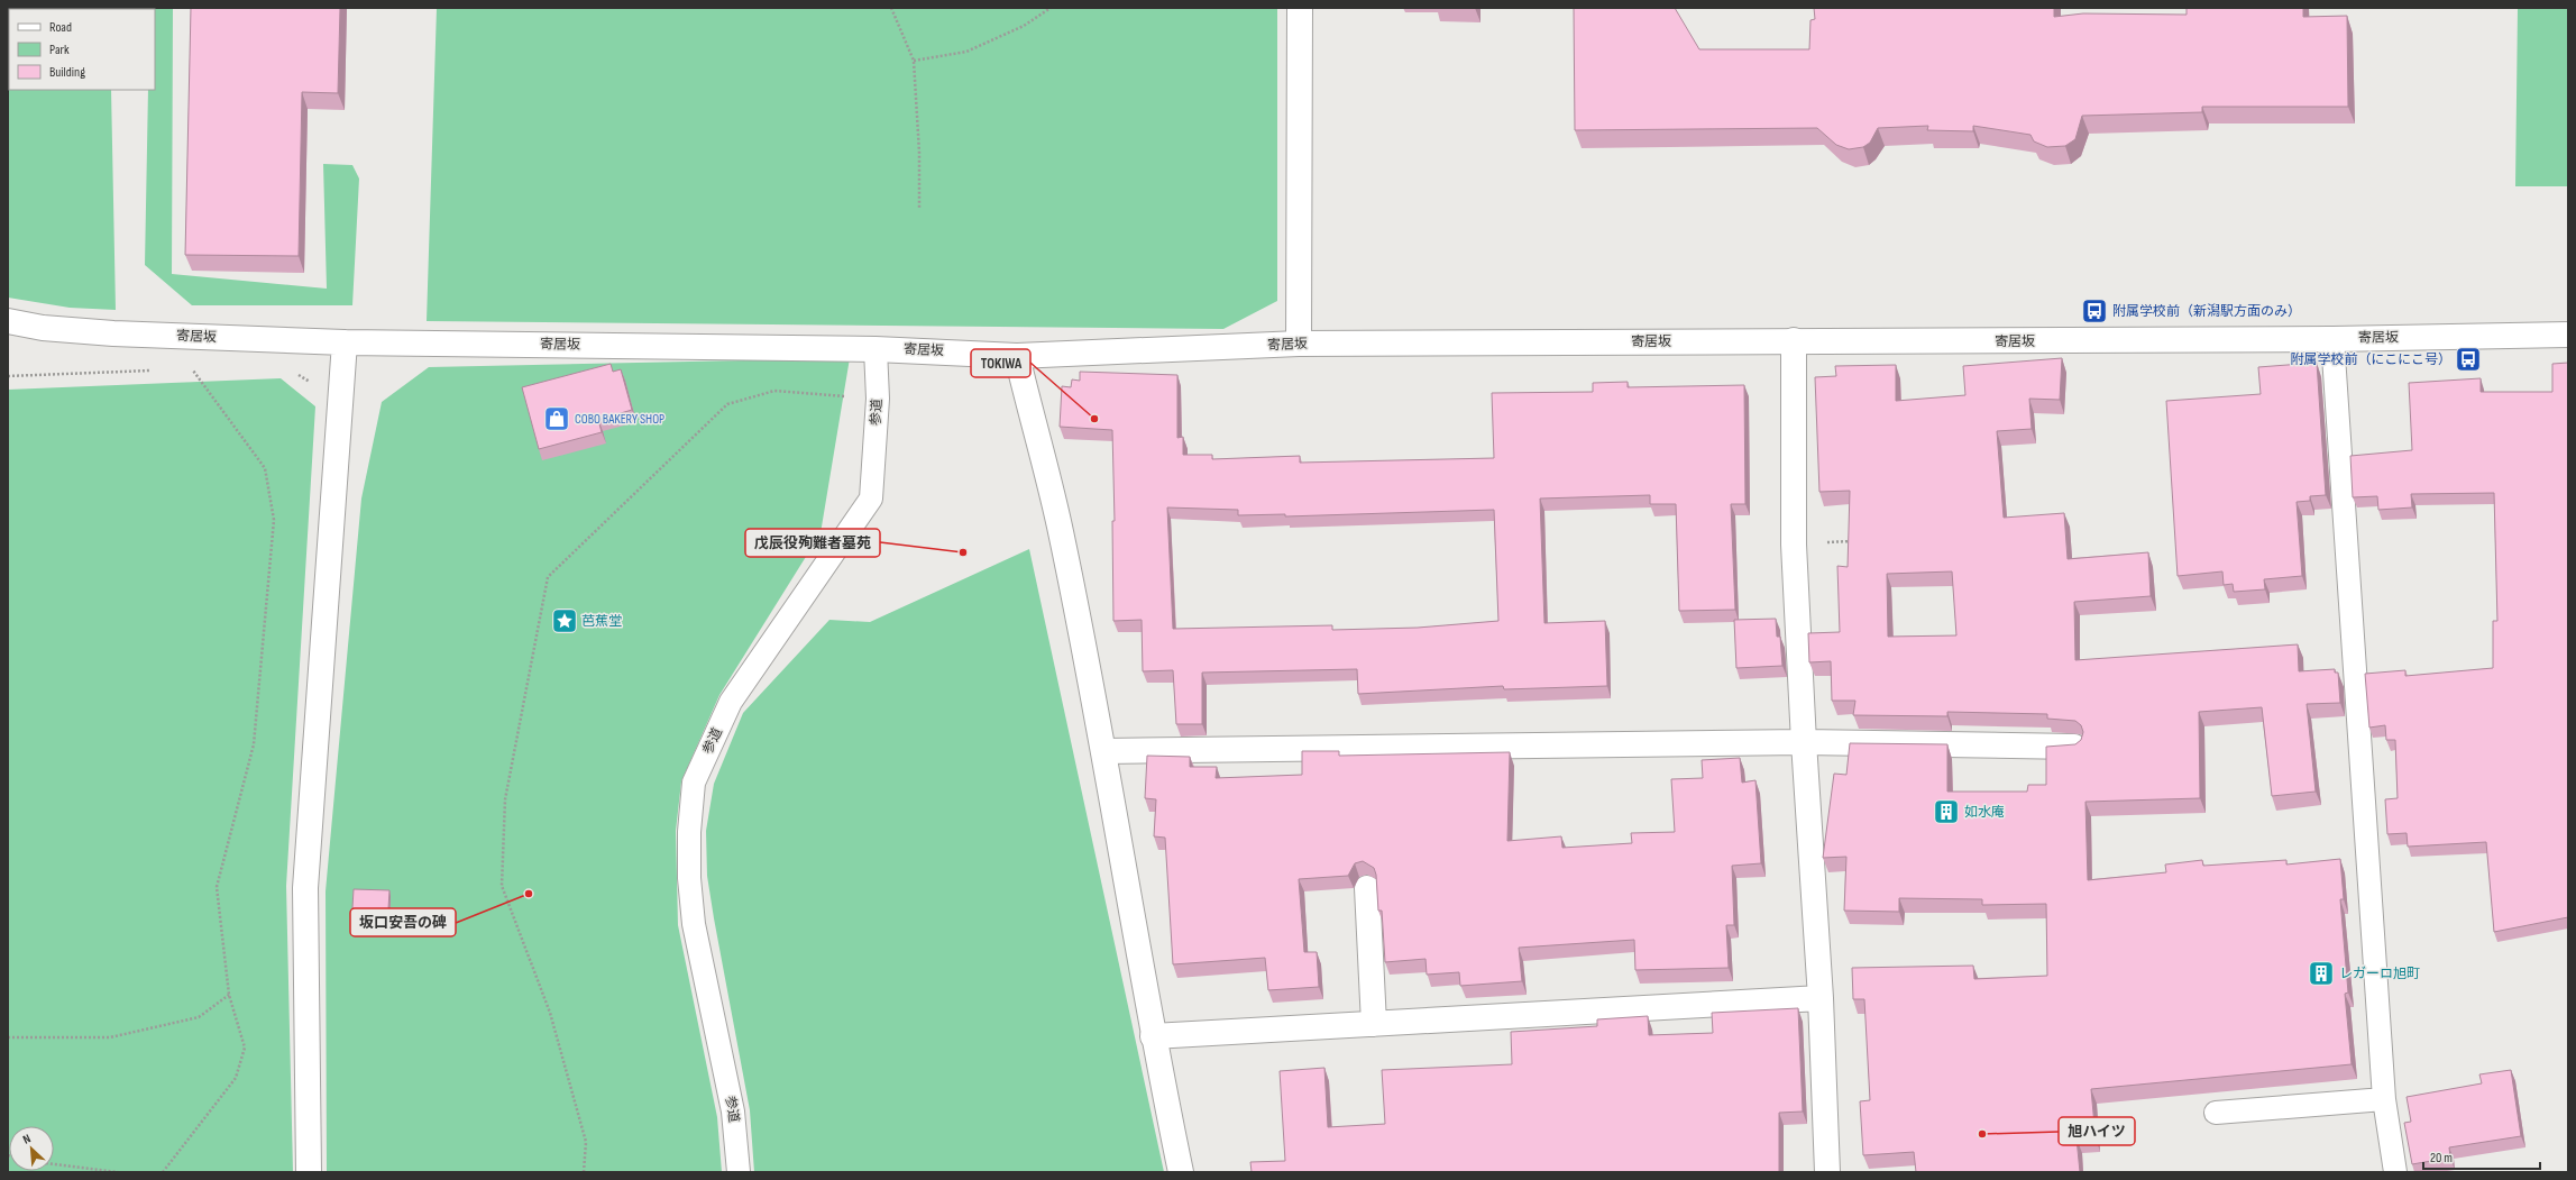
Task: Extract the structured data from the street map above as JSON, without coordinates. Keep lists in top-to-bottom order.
{
  "streets": {
    "street": ["寄居坂"],
    "lane": ["参道"]
  },
  "crossings": [
    ["寄居坂", "参道"]
  ],
  "places": {
    "bus stop": ["附属学校前（新潟駅方面のみ）", "附属学校前（にこにこ号）"],
    "shop": ["COBO BAKERY SHOP"],
    "other": [
      "TOKIWA",
      "戊辰役殉難者墓苑",
      "坂口安吾の碑",
      "旭ハイツ"
    ],
    "place": ["芭蕉堂"],
    "building": ["如水庵", "レガーロ旭町"]
  },
  "legend": ["Road", "Park", "Building"],
  "scale_bar": "20 m",
  "north": "top left"
}
